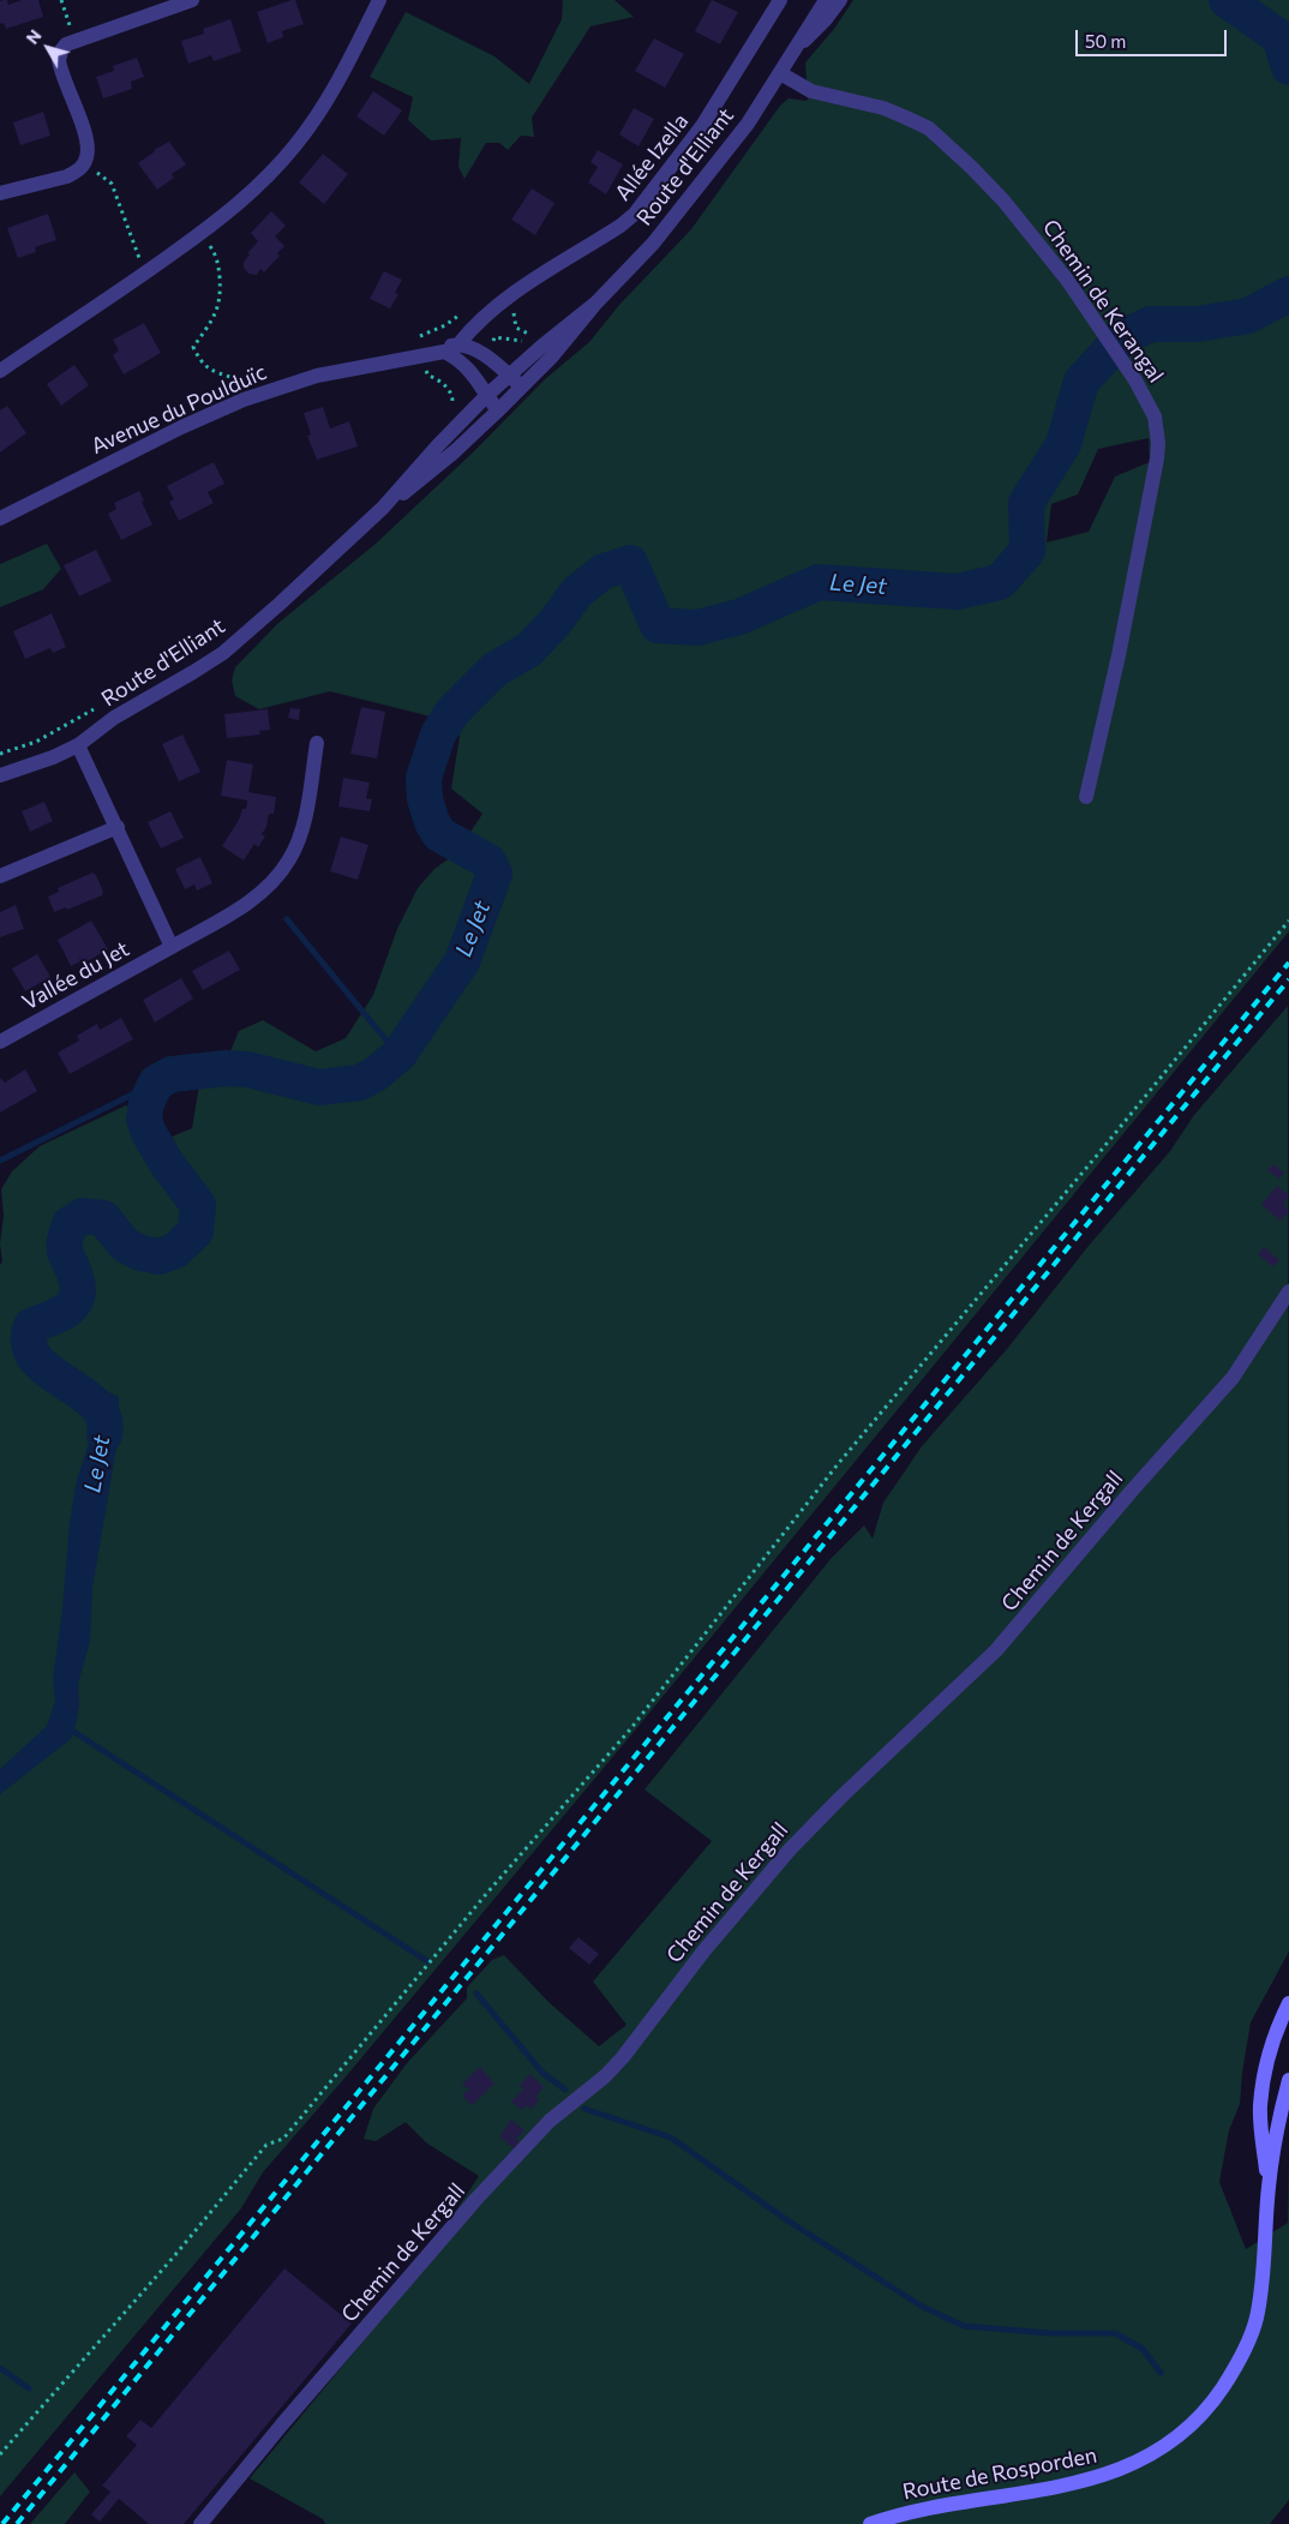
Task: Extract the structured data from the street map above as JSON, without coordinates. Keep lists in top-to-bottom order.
{
  "streets": {
    "main road": ["Route de Rosporden"],
    "street": [
      "Allée Izella",
      "Route d'Elliant",
      "Chemin de Kerangal",
      "Avenue du Poulduïc",
      "Vallée du Jet",
      "Chemin de Kergall"
    ]
  },
  "crossings": [
    ["Allée Izella", "Avenue du Poulduïc"],
    ["Route d'Elliant", "Chemin de Kerangal"]
  ],
  "water": ["Le Jet"],
  "scale_bar": "50 m",
  "north": "top left"
}
